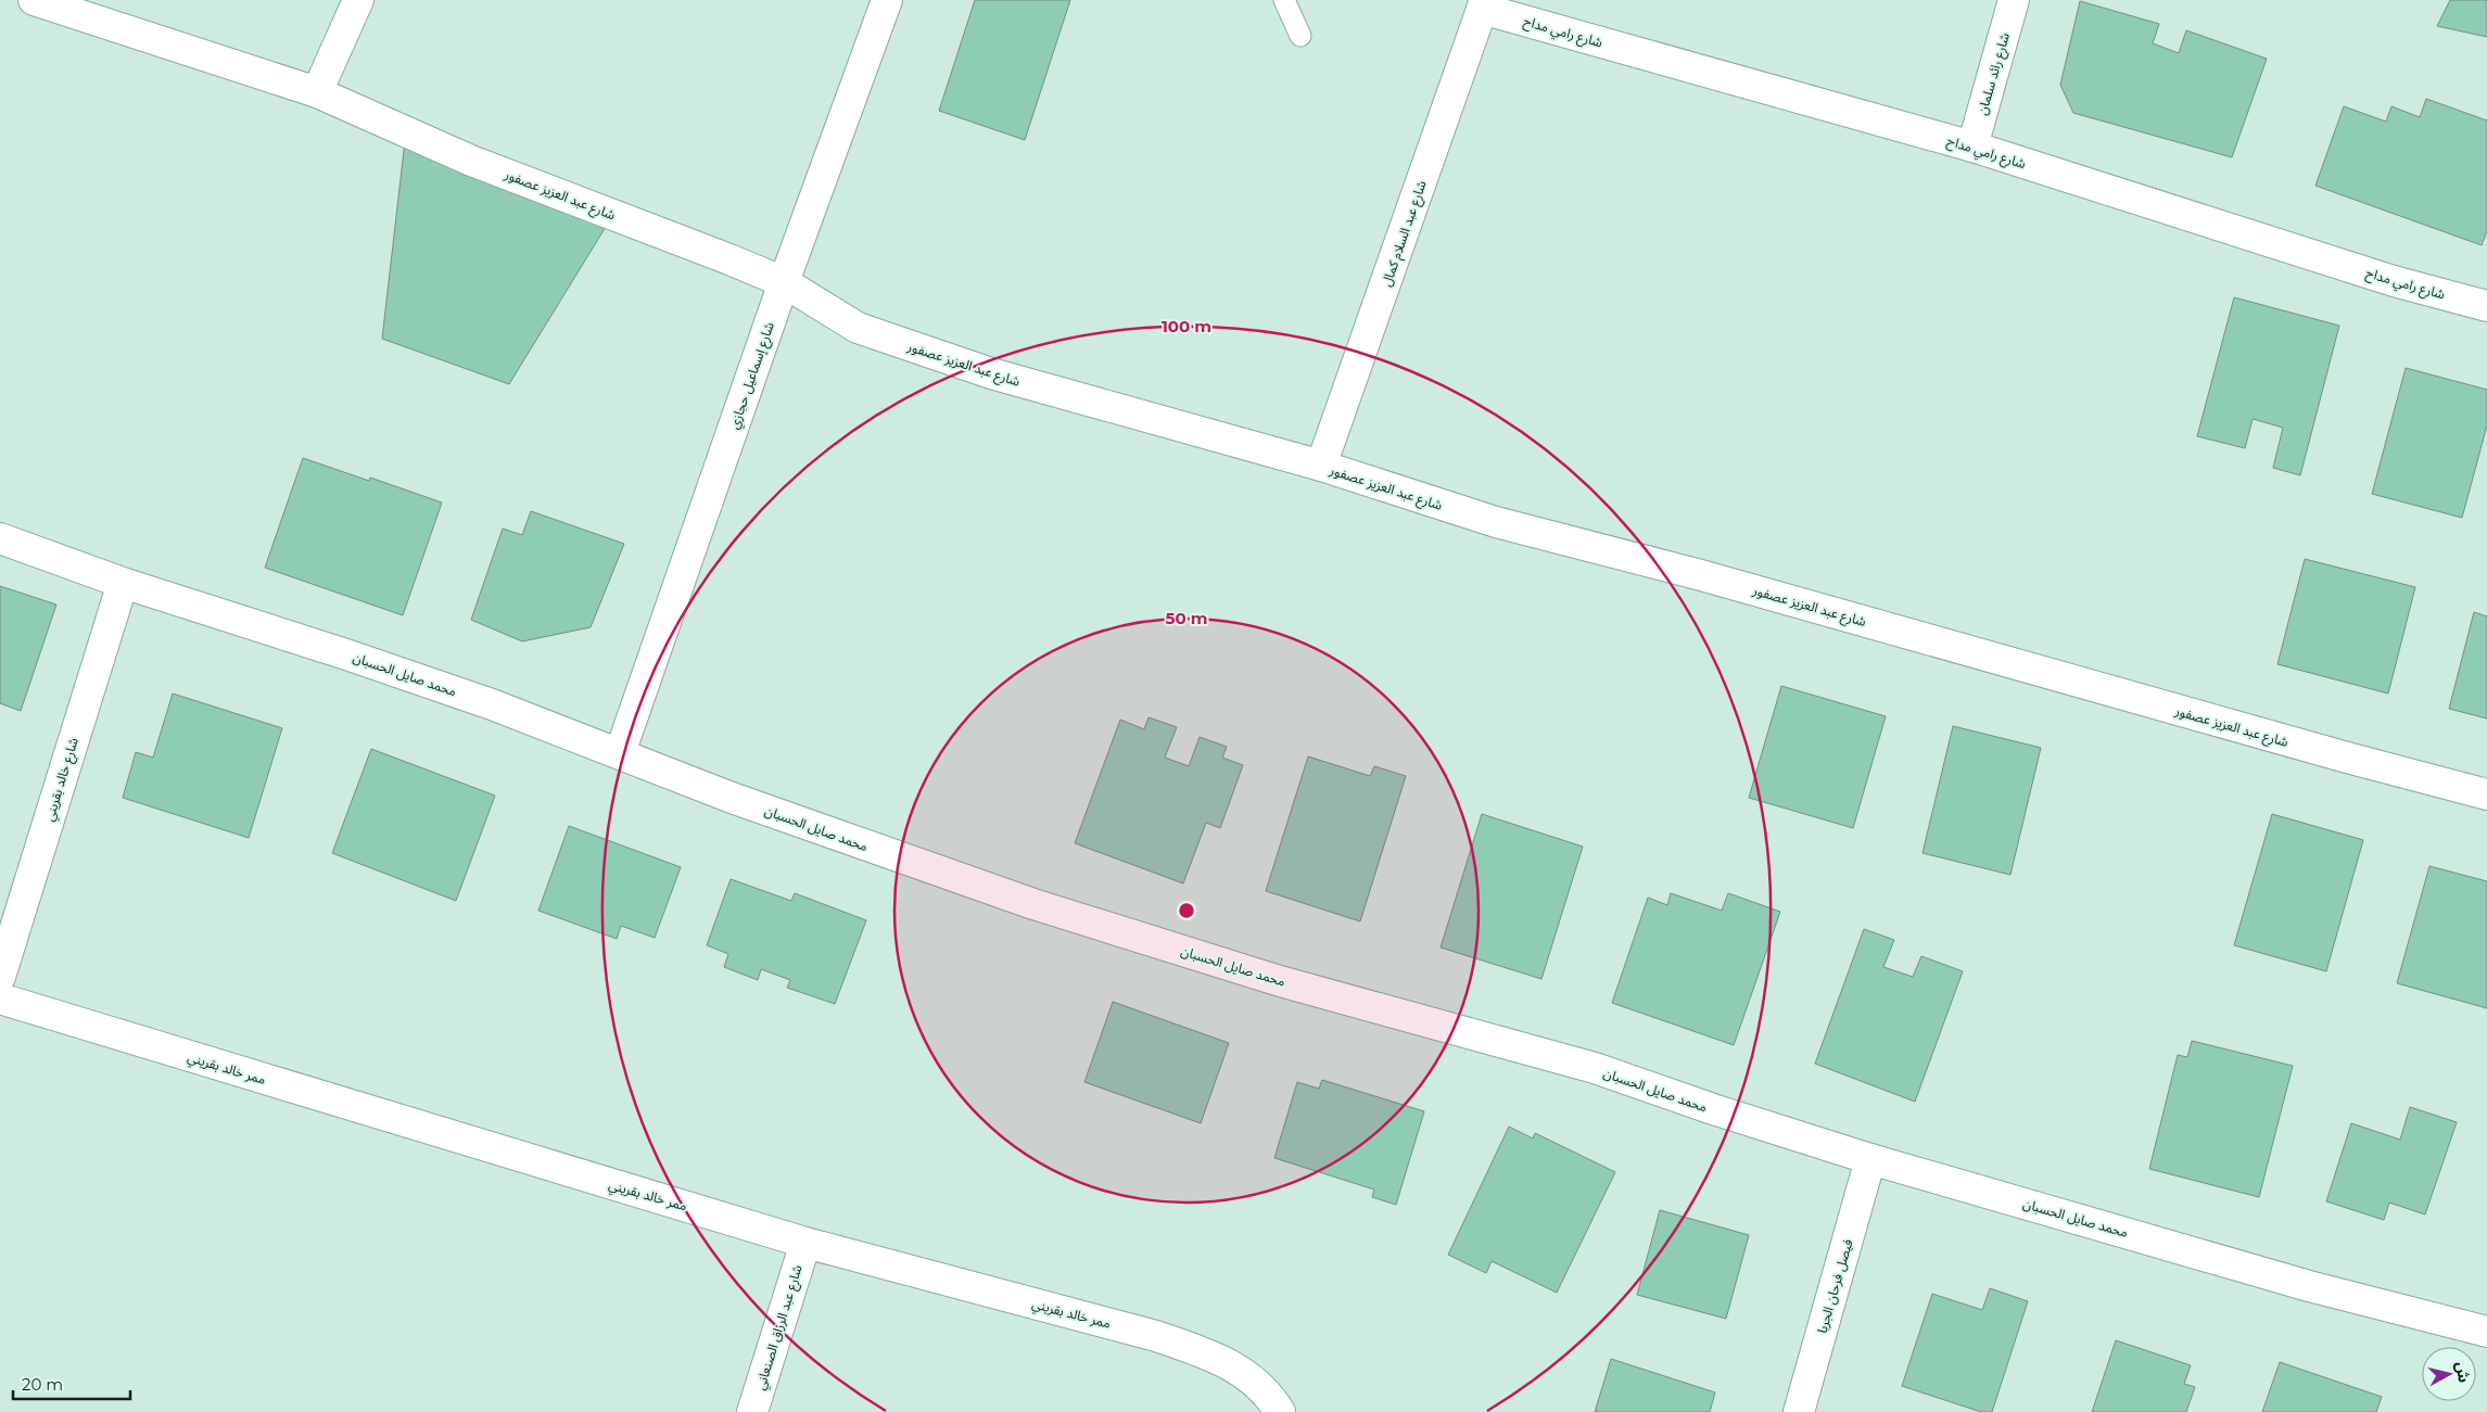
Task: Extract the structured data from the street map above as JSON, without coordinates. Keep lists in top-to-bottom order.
{
  "streets": {
    "street": [
      "شارع رامي مداح",
      "شارع رائد سلمان",
      "شارع عبد العزيز عصفور",
      "شارع عبد السلام كمال",
      "شارع إسماعيل حجازي",
      "محمد صايل الحسبان",
      "شارع خالد بقريني",
      "ممر خالد بقريني",
      "فيصل فرحان الجربا",
      "شارع عبد الرزاق الصنعاني"
    ]
  },
  "crossings": [
    ["شارع رامي مداح", "شارع رائد سلمان"],
    ["شارع رامي مداح", "شارع عبد السلام كمال"],
    ["شارع عبد العزيز عصفور", "شارع عبد السلام كمال"],
    ["شارع عبد العزيز عصفور", "شارع إسماعيل حجازي"],
    ["شارع إسماعيل حجازي", "محمد صايل الحسبان"],
    ["محمد صايل الحسبان", "شارع خالد بقريني"],
    ["محمد صايل الحسبان", "فيصل فرحان الجربا"],
    ["ممر خالد بقريني", "شارع عبد الرزاق الصنعاني"]
  ],
  "scale_bar": "20 m",
  "north": "right",
  "rings": ["100 m", "50 m"]
}
